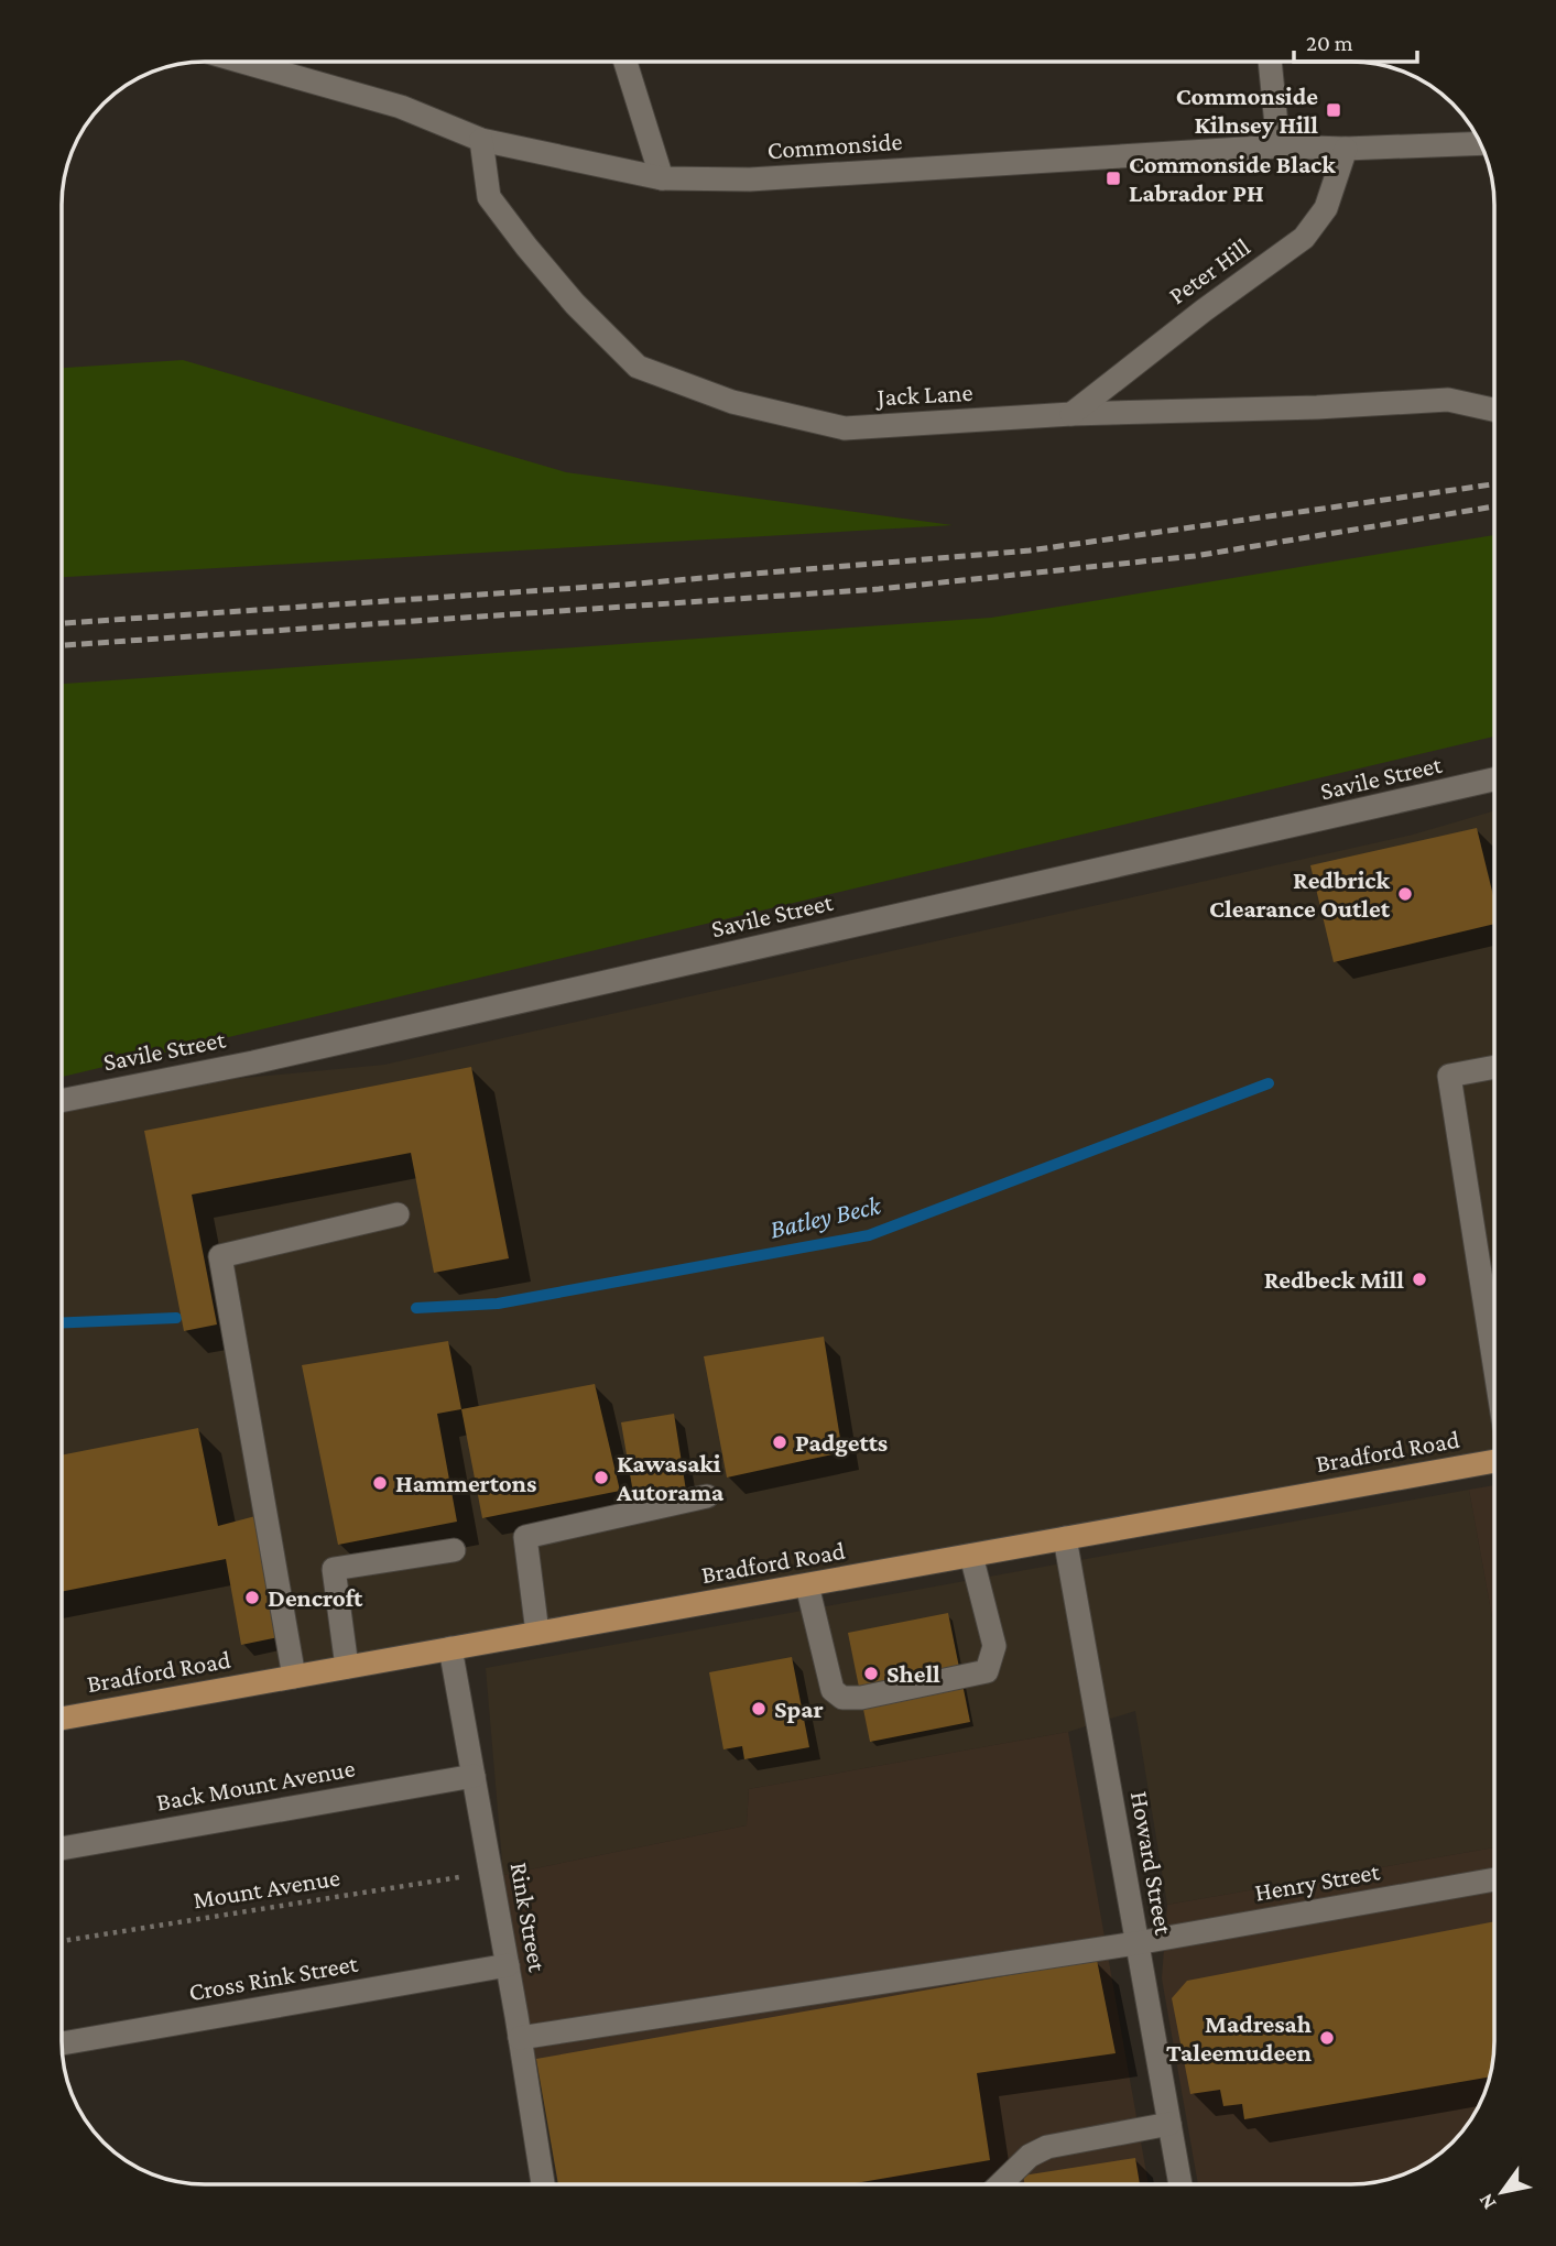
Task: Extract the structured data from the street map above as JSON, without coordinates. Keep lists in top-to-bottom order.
{
  "streets": {
    "main road": ["Bradford Road"],
    "street": [
      "Commonside",
      "Peter Hill",
      "Jack Lane",
      "Savile Street",
      "Back Mount Avenue",
      "Howard Street",
      "Henry Street",
      "Rink Street",
      "Cross Rink Street"
    ],
    "path": ["Mount Avenue"]
  },
  "crossings": [
    ["Commonside", "Peter Hill"],
    ["Commonside", "Jack Lane"],
    ["Peter Hill", "Jack Lane"],
    ["Bradford Road", "Howard Street"],
    ["Bradford Road", "Rink Street"],
    ["Back Mount Avenue", "Rink Street"],
    ["Howard Street", "Henry Street"],
    ["Henry Street", "Rink Street"],
    ["Mount Avenue", "Rink Street"],
    ["Rink Street", "Cross Rink Street"]
  ],
  "water": ["Batley Beck"],
  "places": {
    "transit": ["Commonside Kilnsey Hill", "Commonside Black Labrador PH"],
    "other": [
      "Redbrick Clearance Outlet",
      "Redbeck Mill",
      "Padgetts",
      "Kawasaki Autorama",
      "Hammertons",
      "Dencroft",
      "Shell",
      "Spar",
      "Madresah Taleemudeen"
    ]
  },
  "scale_bar": "20 m",
  "north": "bottom left"
}
